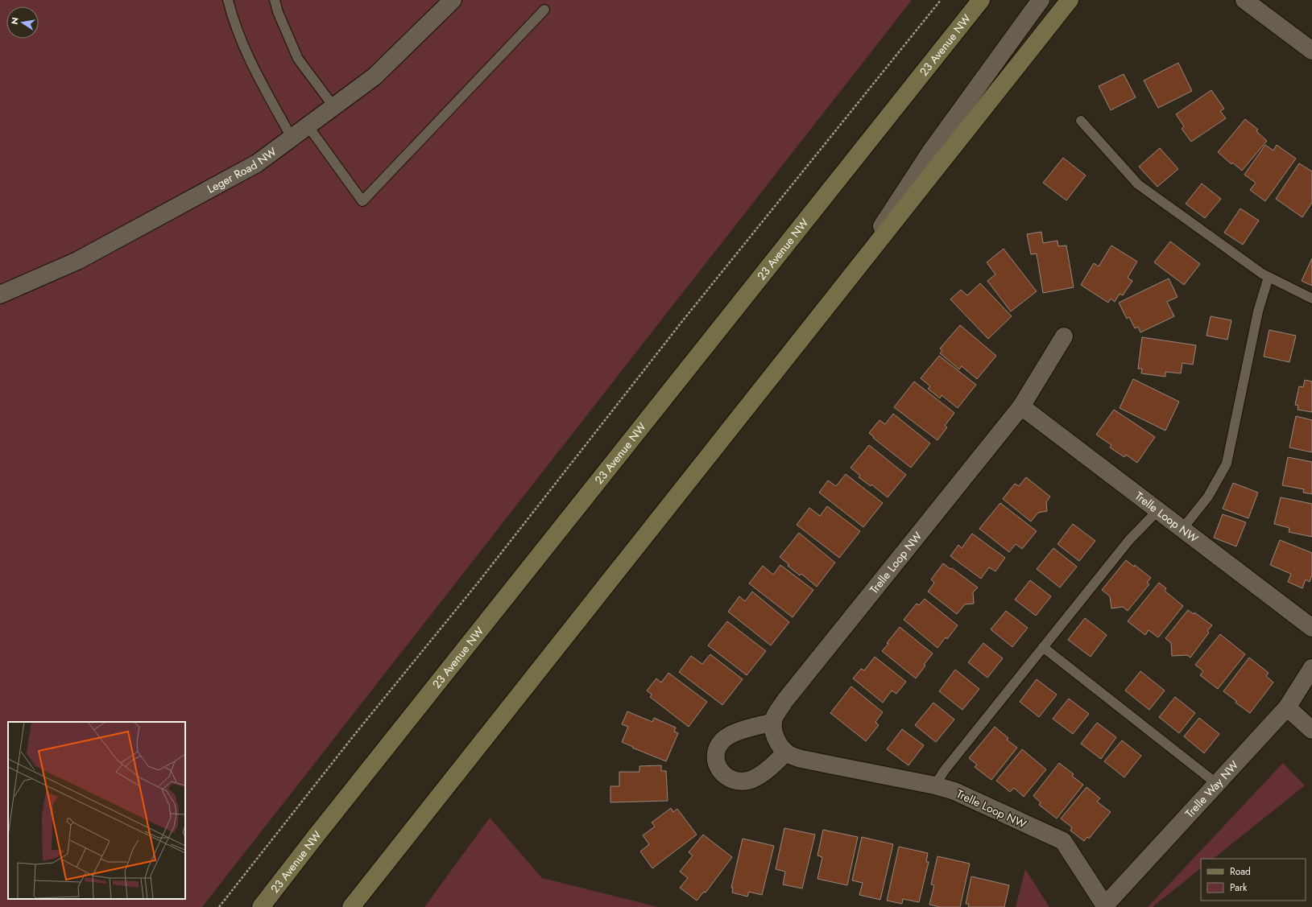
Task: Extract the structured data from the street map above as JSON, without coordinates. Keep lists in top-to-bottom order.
{
  "streets": {
    "main road": ["23 Avenue NW"],
    "street": ["Leger Road NW", "Trelle Loop NW", "Trelle Way NW"]
  },
  "crossings": [
    ["Trelle Loop NW", "Trelle Way NW"]
  ],
  "legend": ["Road", "Park"],
  "north": "left"
}
